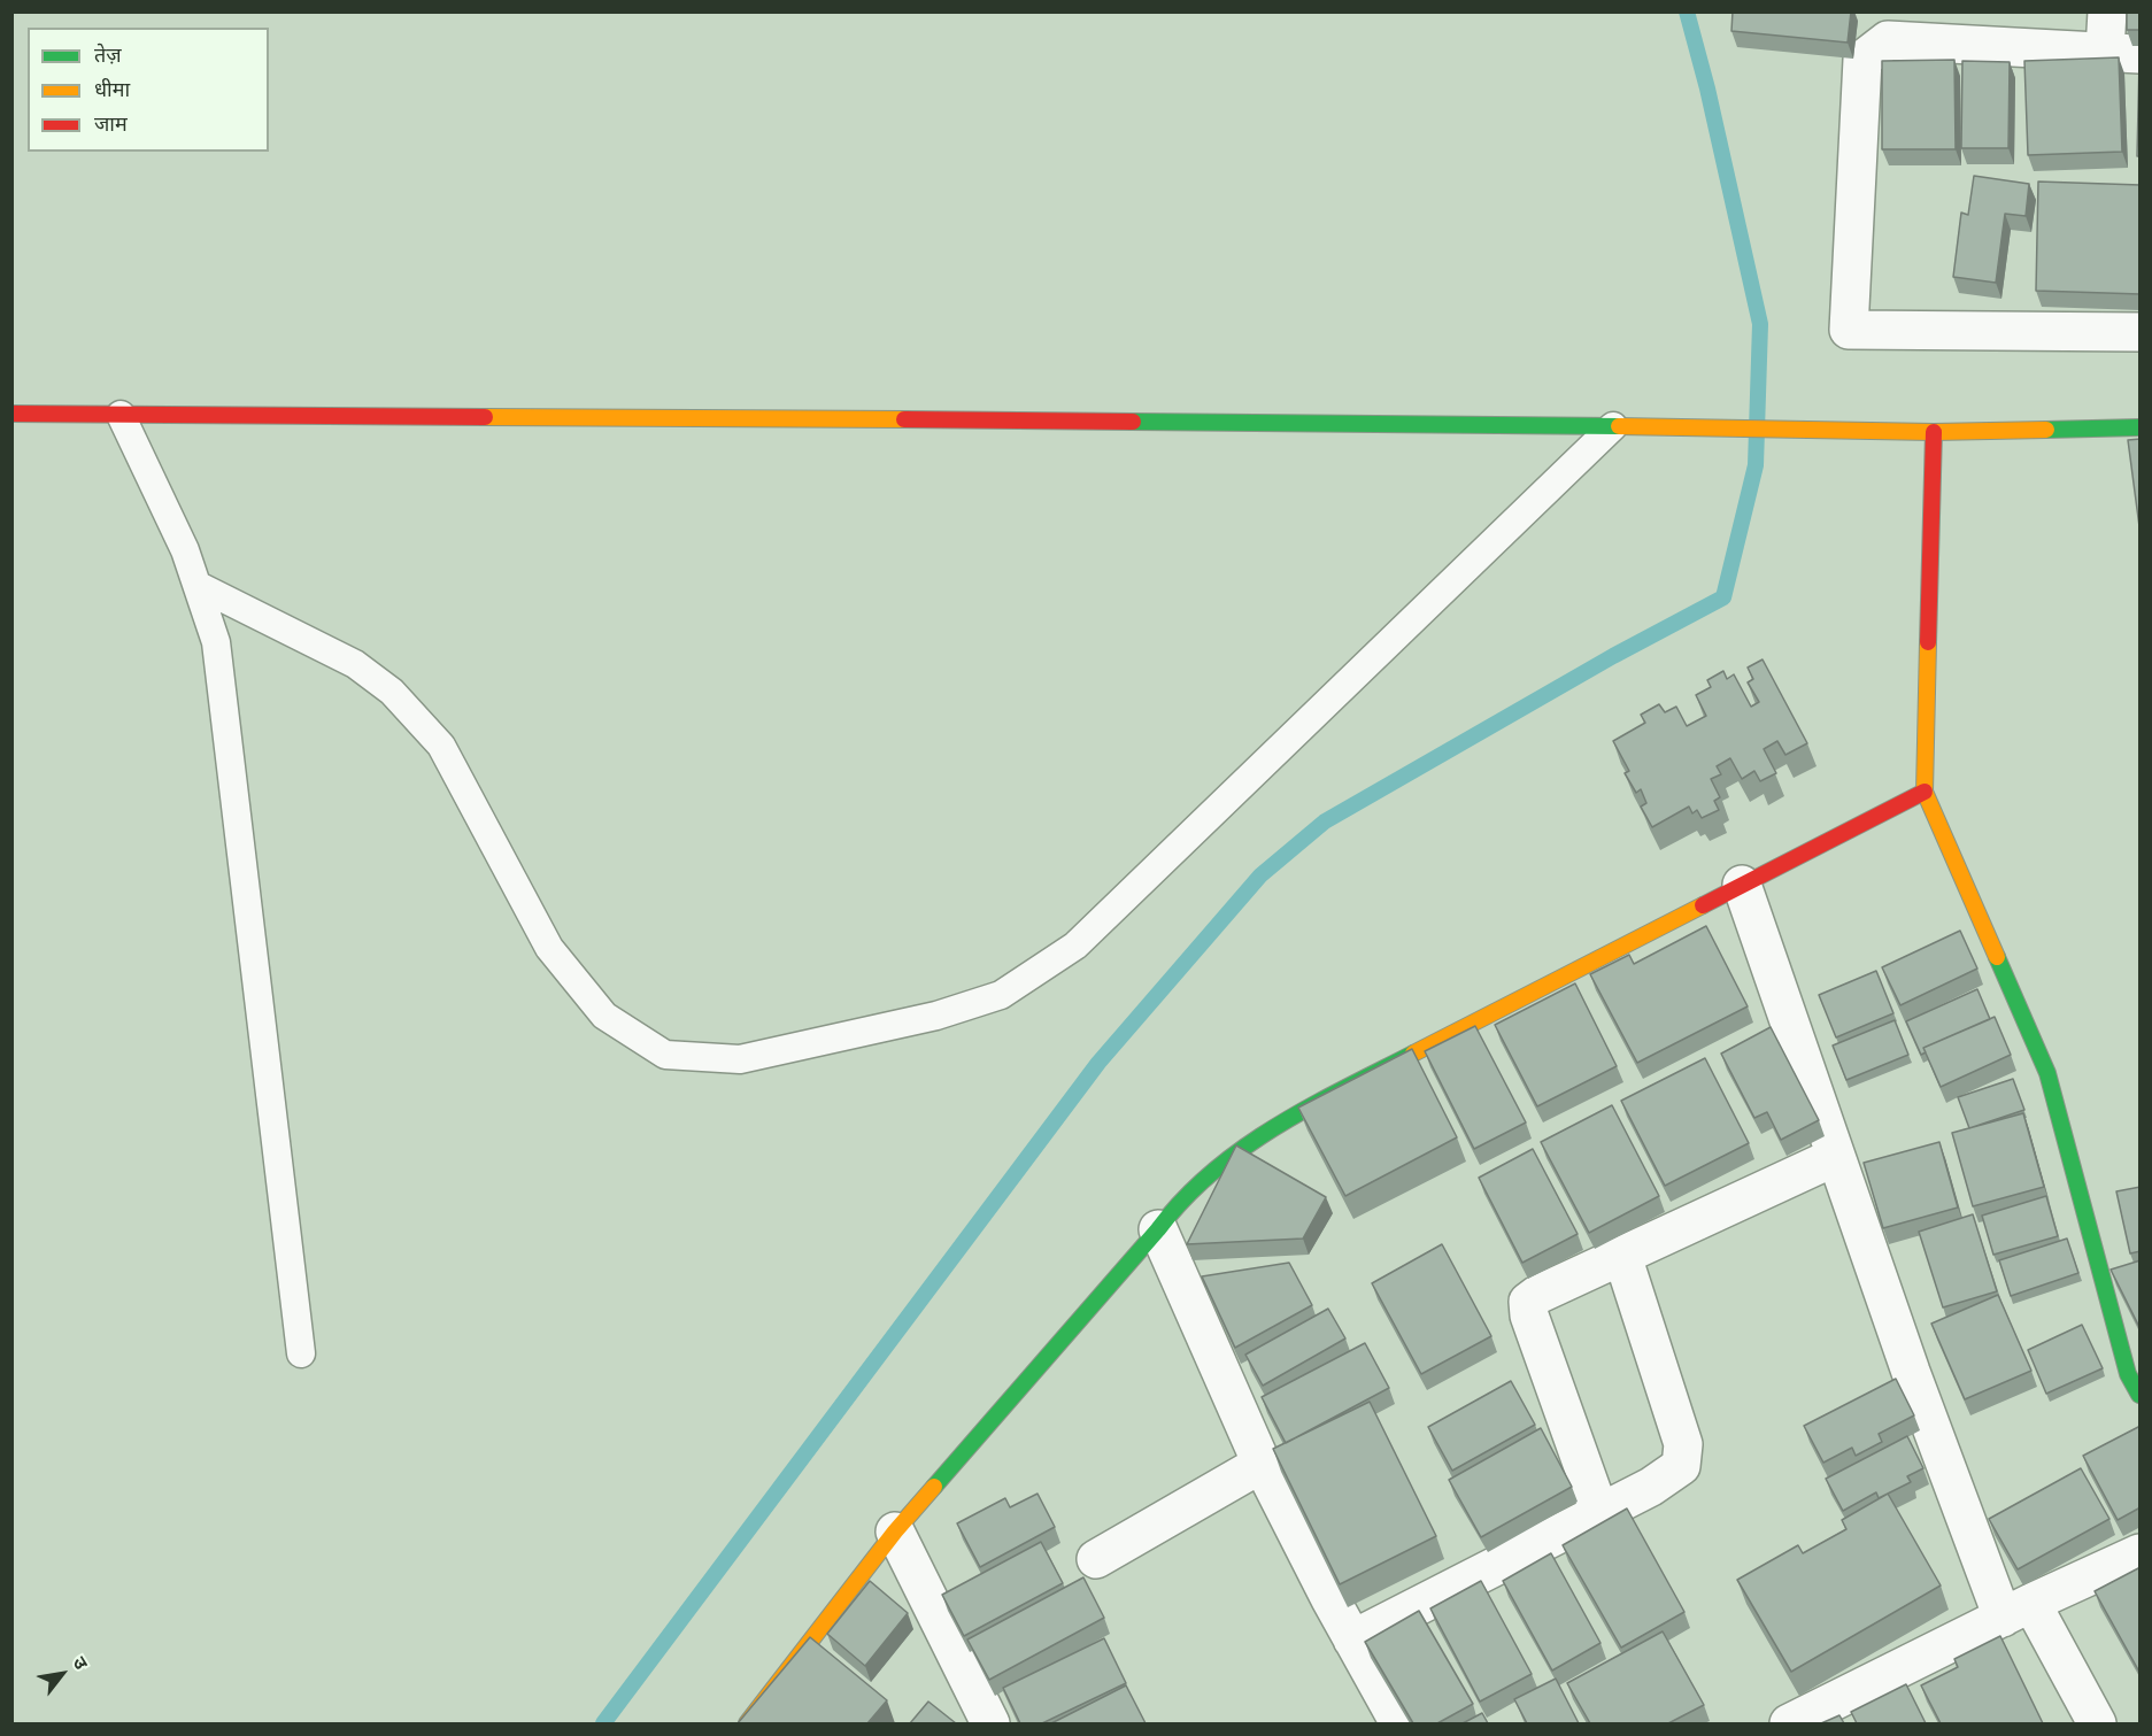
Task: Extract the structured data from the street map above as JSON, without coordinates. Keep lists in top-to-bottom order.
{
  "legend": ["तेज़", "धीमा", "जाम"],
  "north": "top right"
}
